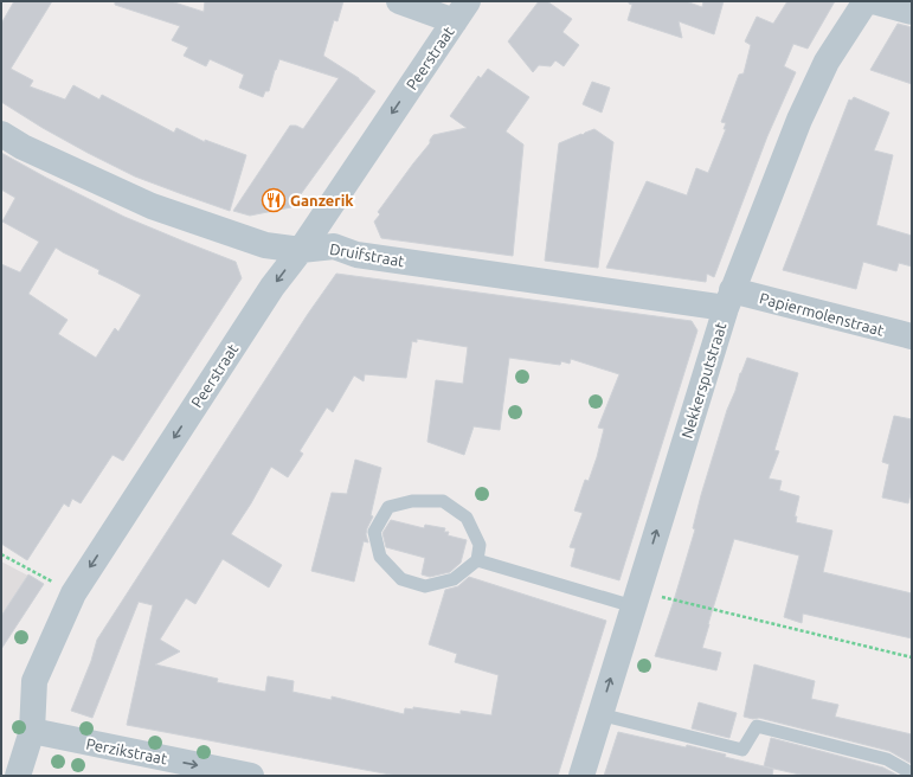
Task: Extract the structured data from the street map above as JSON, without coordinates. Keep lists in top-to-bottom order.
{
  "streets": {
    "street": [
      "Peerstraat",
      "Druifstraat",
      "Papiermolenstraat",
      "Nekkersputstraat",
      "Perzikstraat"
    ]
  },
  "crossings": [
    ["Peerstraat", "Druifstraat"],
    ["Peerstraat", "Perzikstraat"],
    ["Druifstraat", "Papiermolenstraat"],
    ["Druifstraat", "Nekkersputstraat"],
    ["Papiermolenstraat", "Nekkersputstraat"]
  ],
  "one_way": ["Peerstraat", "Nekkersputstraat", "Perzikstraat"],
  "places": {
    "restaurant": ["Ganzerik"]
  }
}
